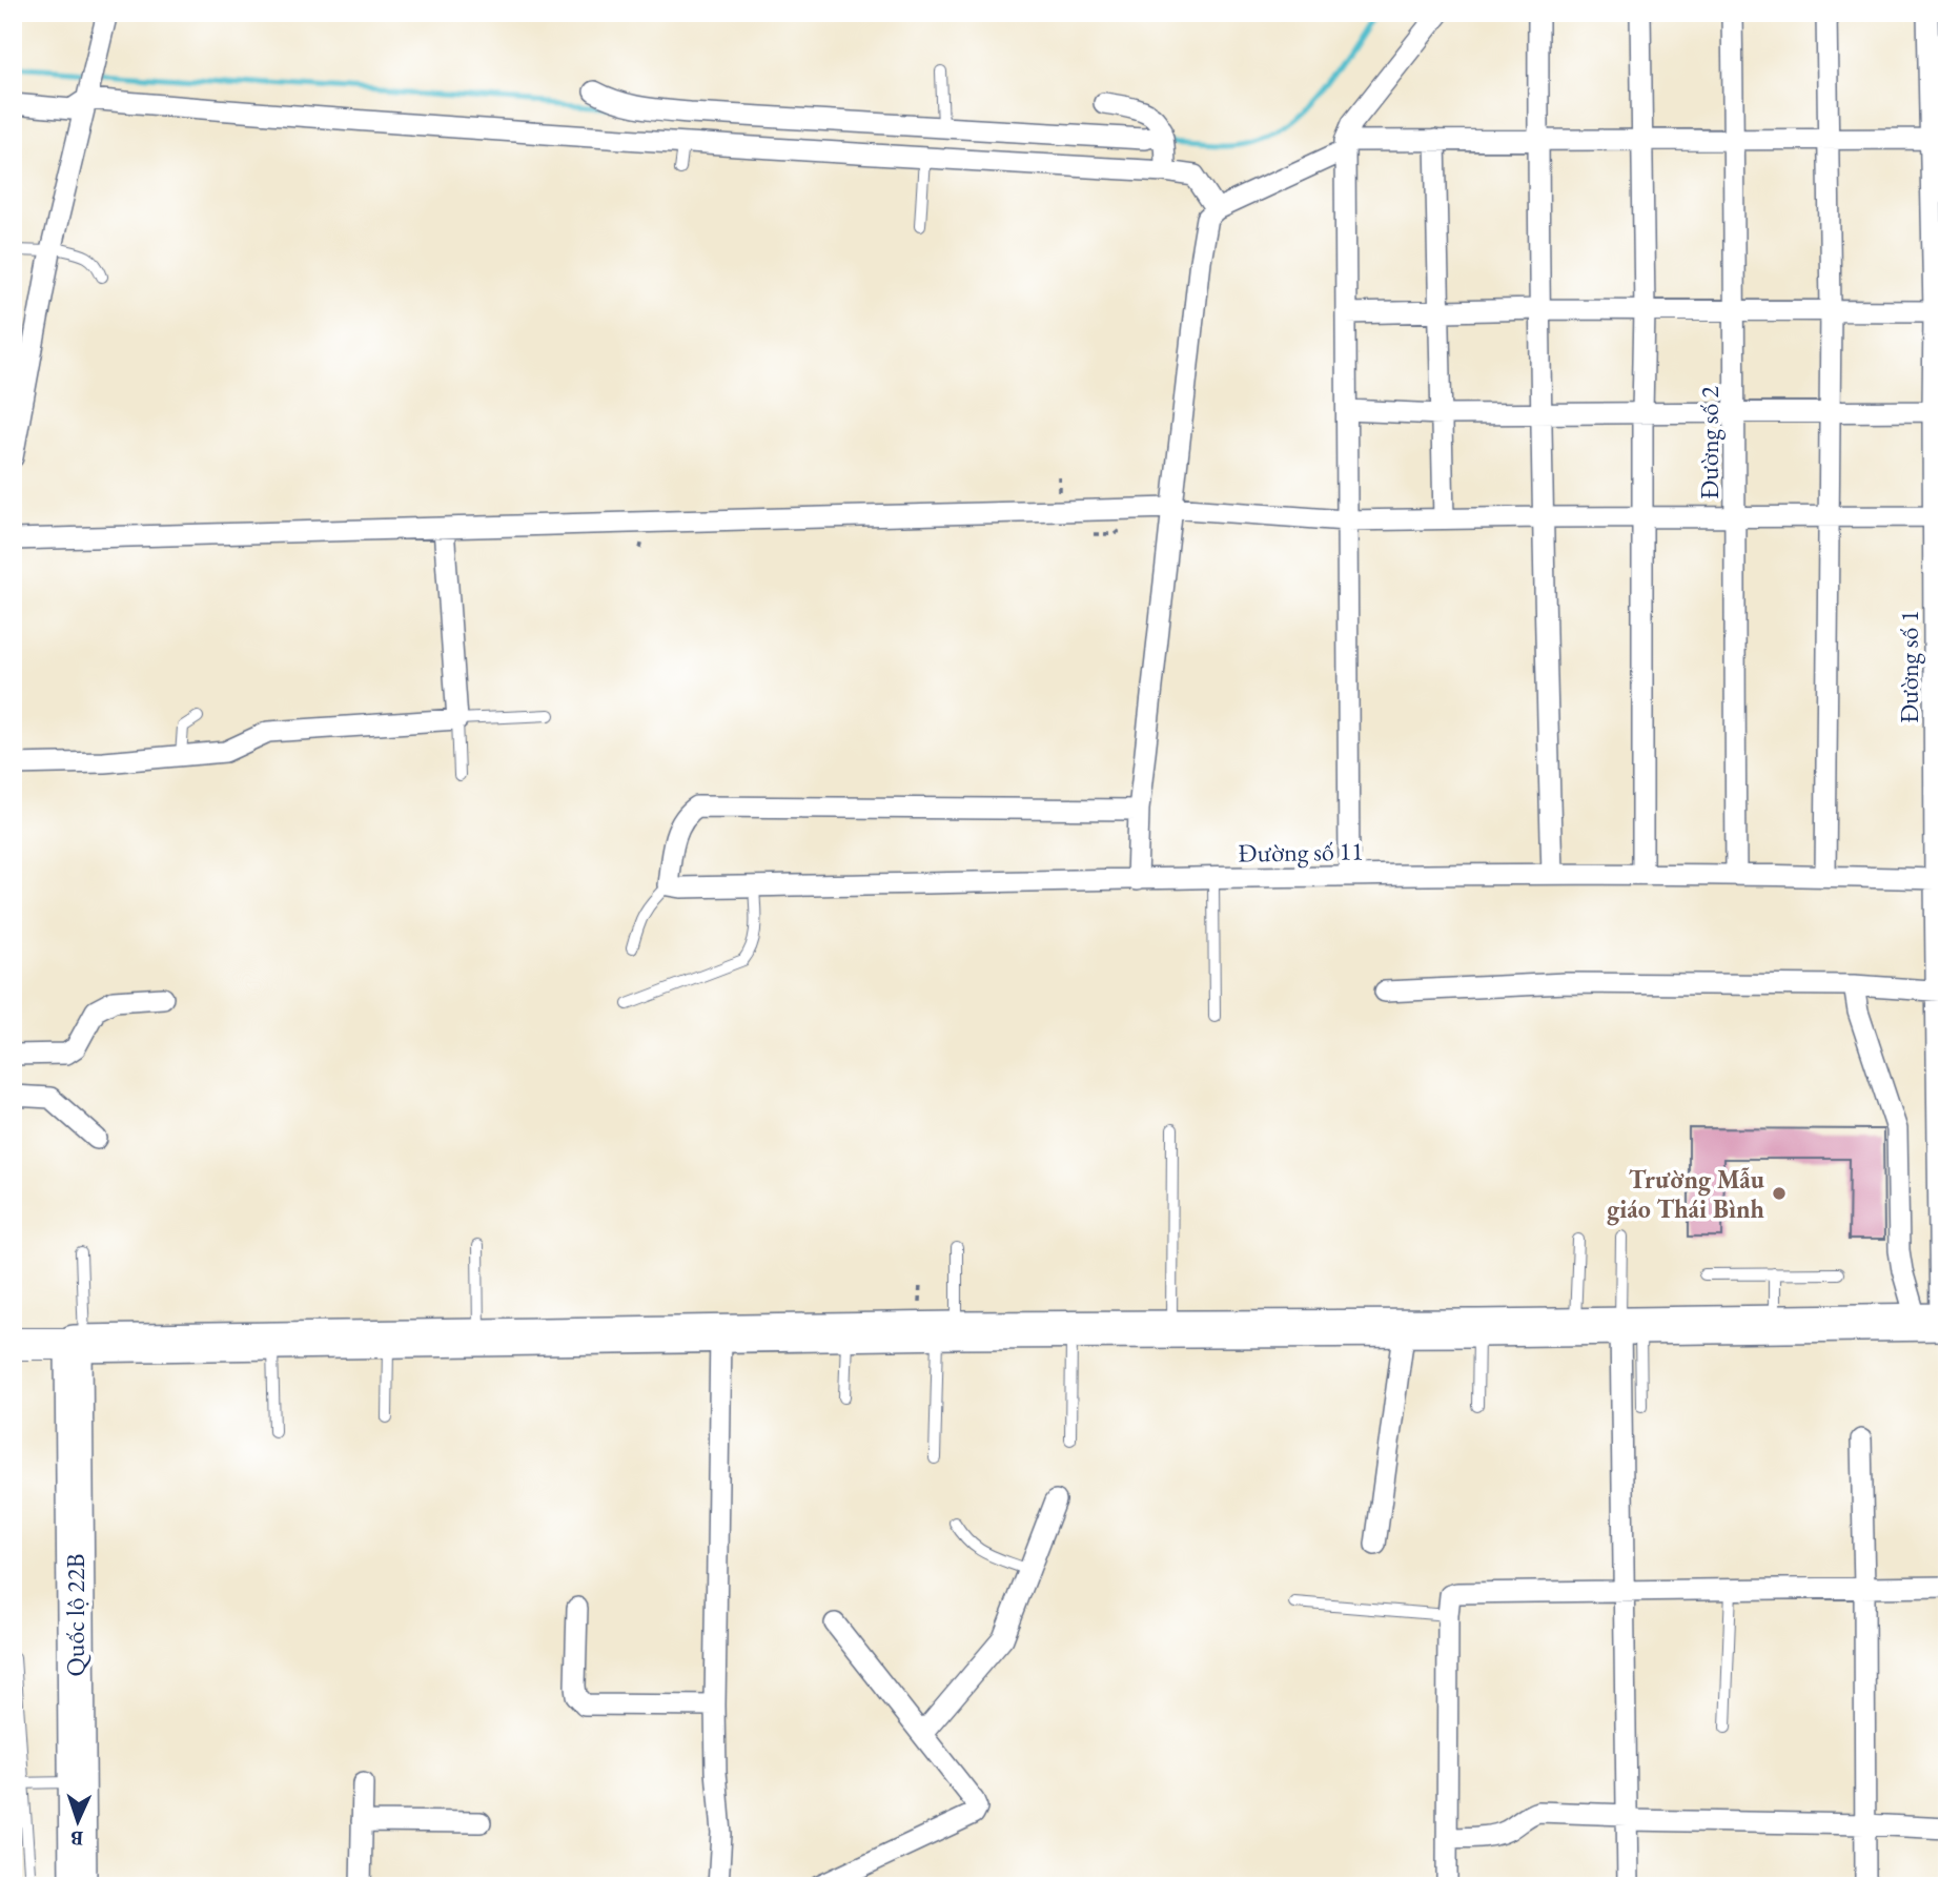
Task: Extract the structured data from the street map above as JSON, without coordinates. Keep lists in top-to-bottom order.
{
  "streets": {
    "highway": ["Quốc lộ 22B"],
    "street": ["Đường số 2", "Đường số 1", "Đường số 11"]
  },
  "crossings": [
    ["Đường số 2", "Đường số 11"],
    ["Đường số 1", "Đường số 11"]
  ],
  "places": ["Trường Mẫu giáo Thái Bình"],
  "north": "bottom"
}
